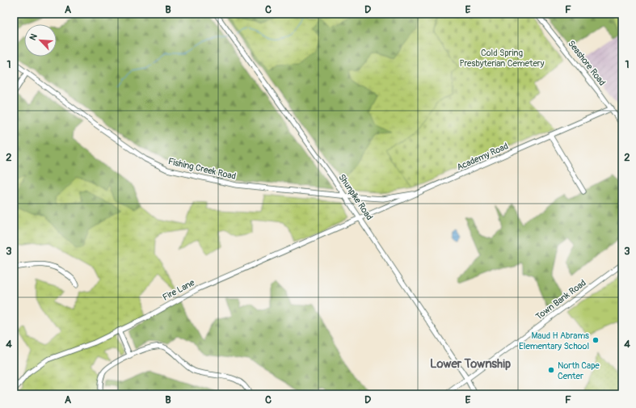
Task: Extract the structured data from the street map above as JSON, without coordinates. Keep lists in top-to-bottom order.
{
  "streets": {
    "street": [
      "Seashore Road",
      "Academy Road",
      "Fishing Creek Road",
      "Shunpike Road",
      "Fire Lane",
      "Town Bank Road"
    ]
  },
  "crossings": [
    ["Seashore Road", "Academy Road"],
    ["Academy Road", "Fishing Creek Road"],
    ["Academy Road", "Shunpike Road"],
    ["Academy Road", "Fire Lane"],
    ["Fishing Creek Road", "Shunpike Road"],
    ["Shunpike Road", "Fire Lane"],
    ["Shunpike Road", "Town Bank Road"]
  ],
  "districts": ["Lower Township"],
  "parks": ["Cold Spring Presbyterian Cemetery"],
  "places": ["Maud H Abrams Elementary School", "North Cape Center"],
  "north": "top left",
  "grid": {
    "columns": [
      "A",
      "B",
      "C",
      "D",
      "E",
      "F"
    ],
    "rows": [
      "1",
      "2",
      "3",
      "4"
    ]
  }
}
